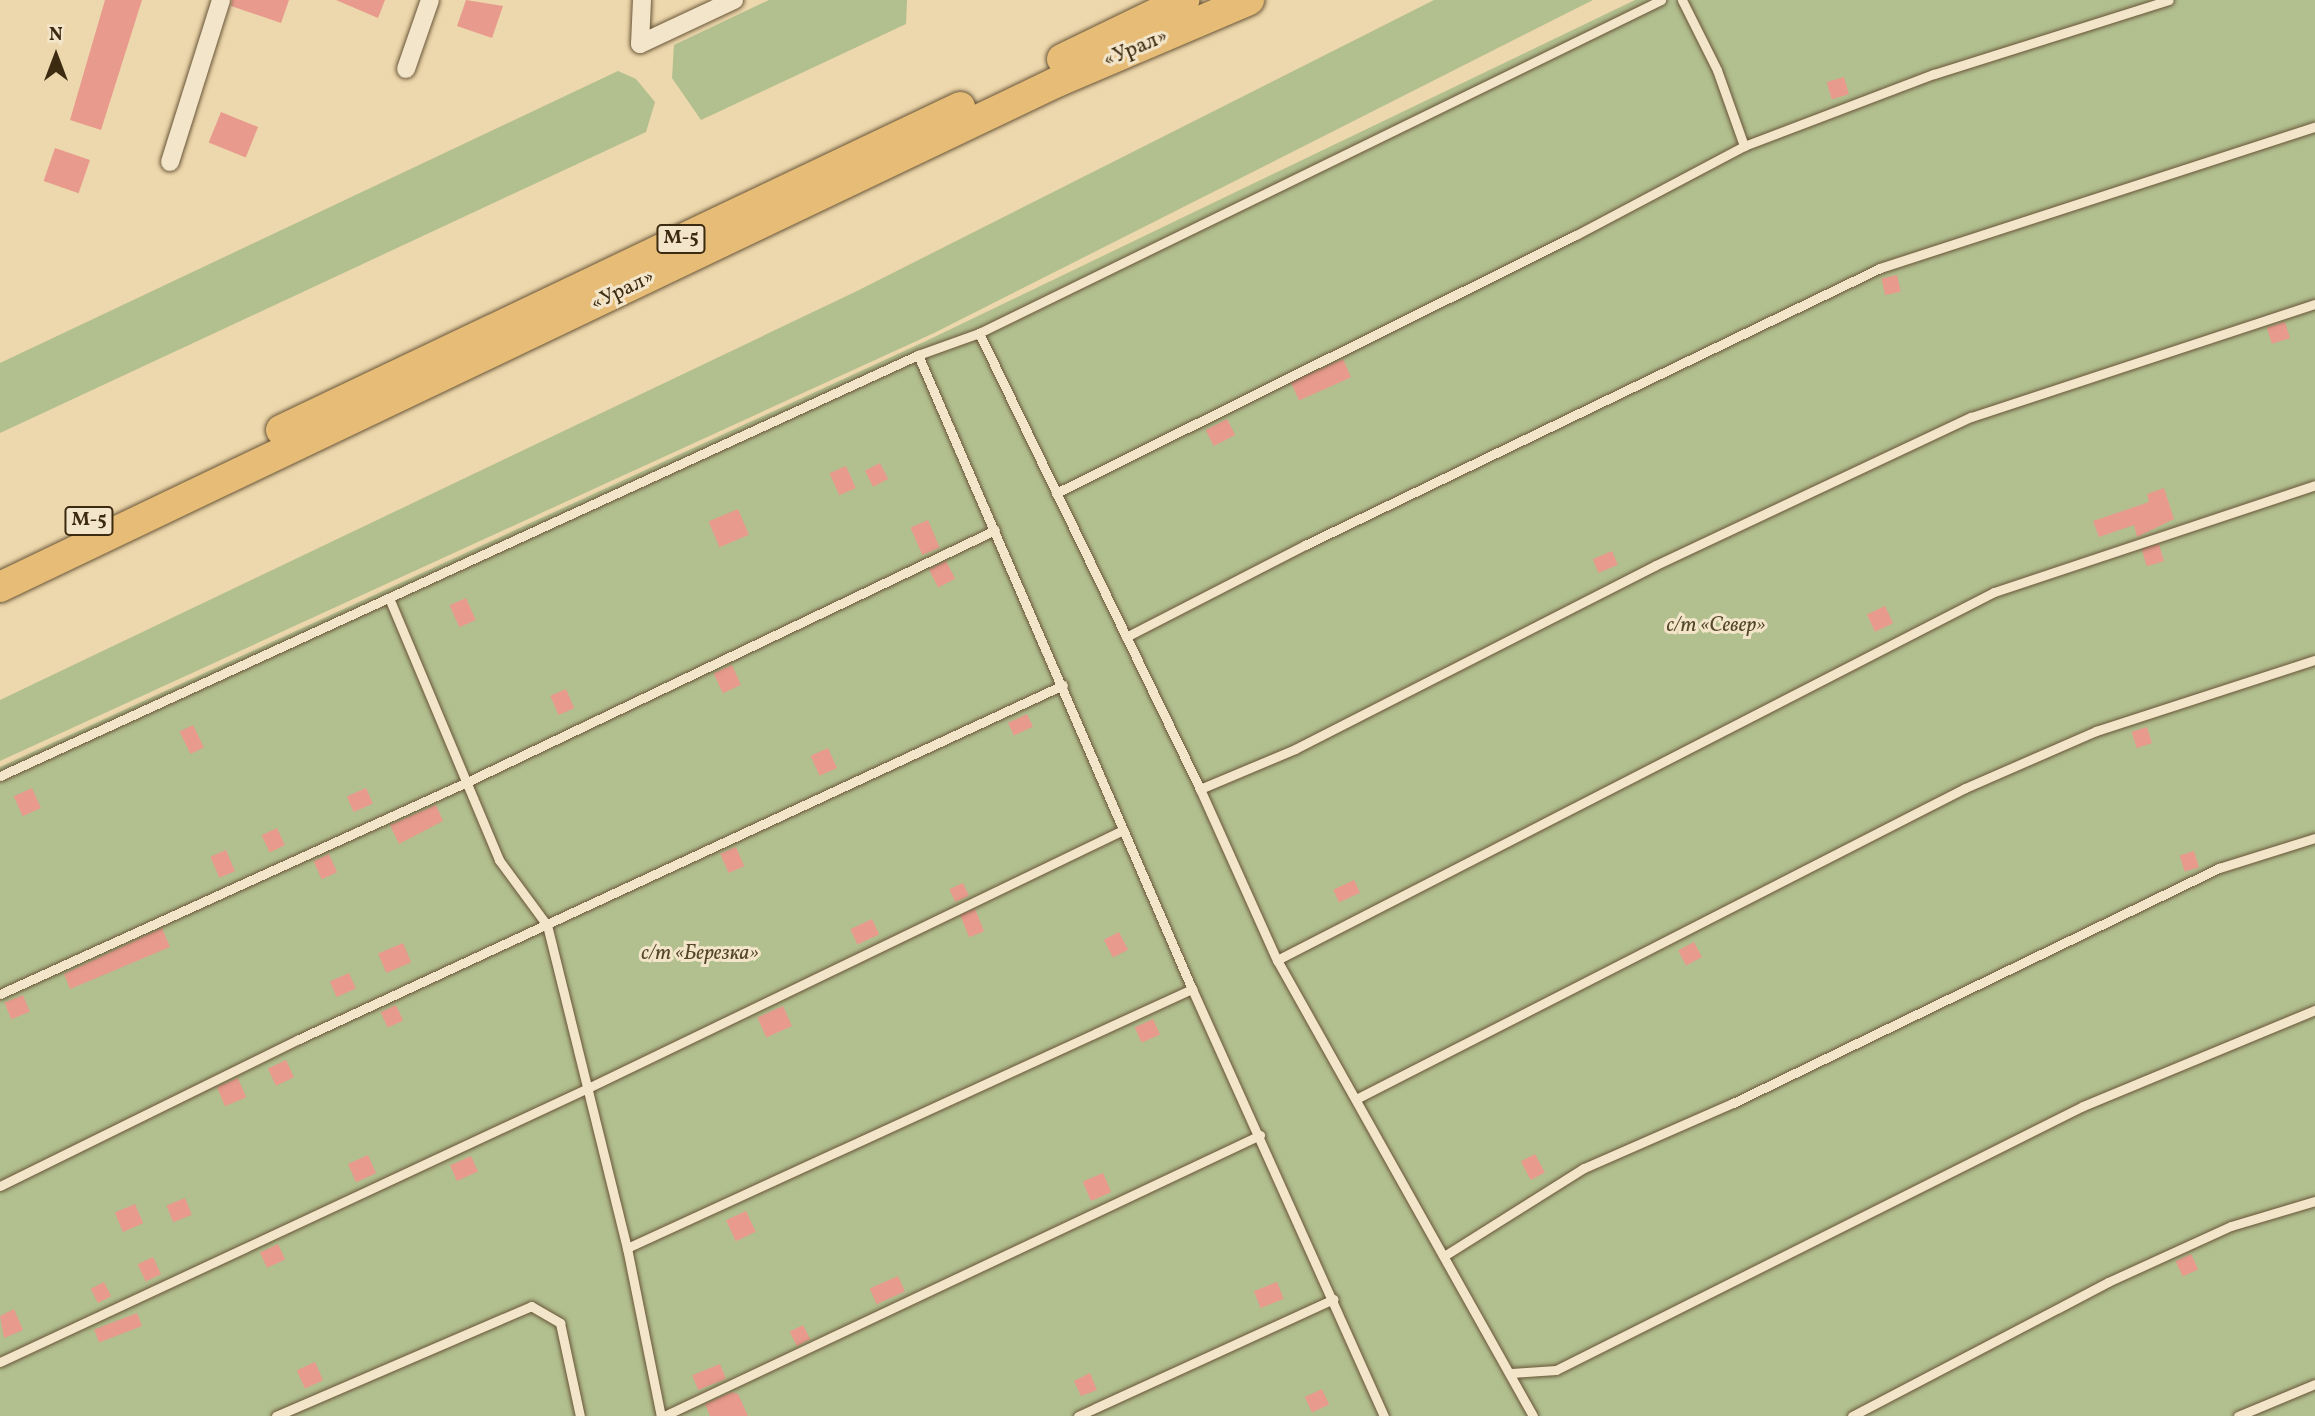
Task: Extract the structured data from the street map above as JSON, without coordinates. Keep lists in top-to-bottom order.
{
  "streets": {
    "highway": ["«Урал»", "М-5"]
  },
  "parks": ["с/т «Север»", "с/т «Березка»"],
  "north": "top"
}
